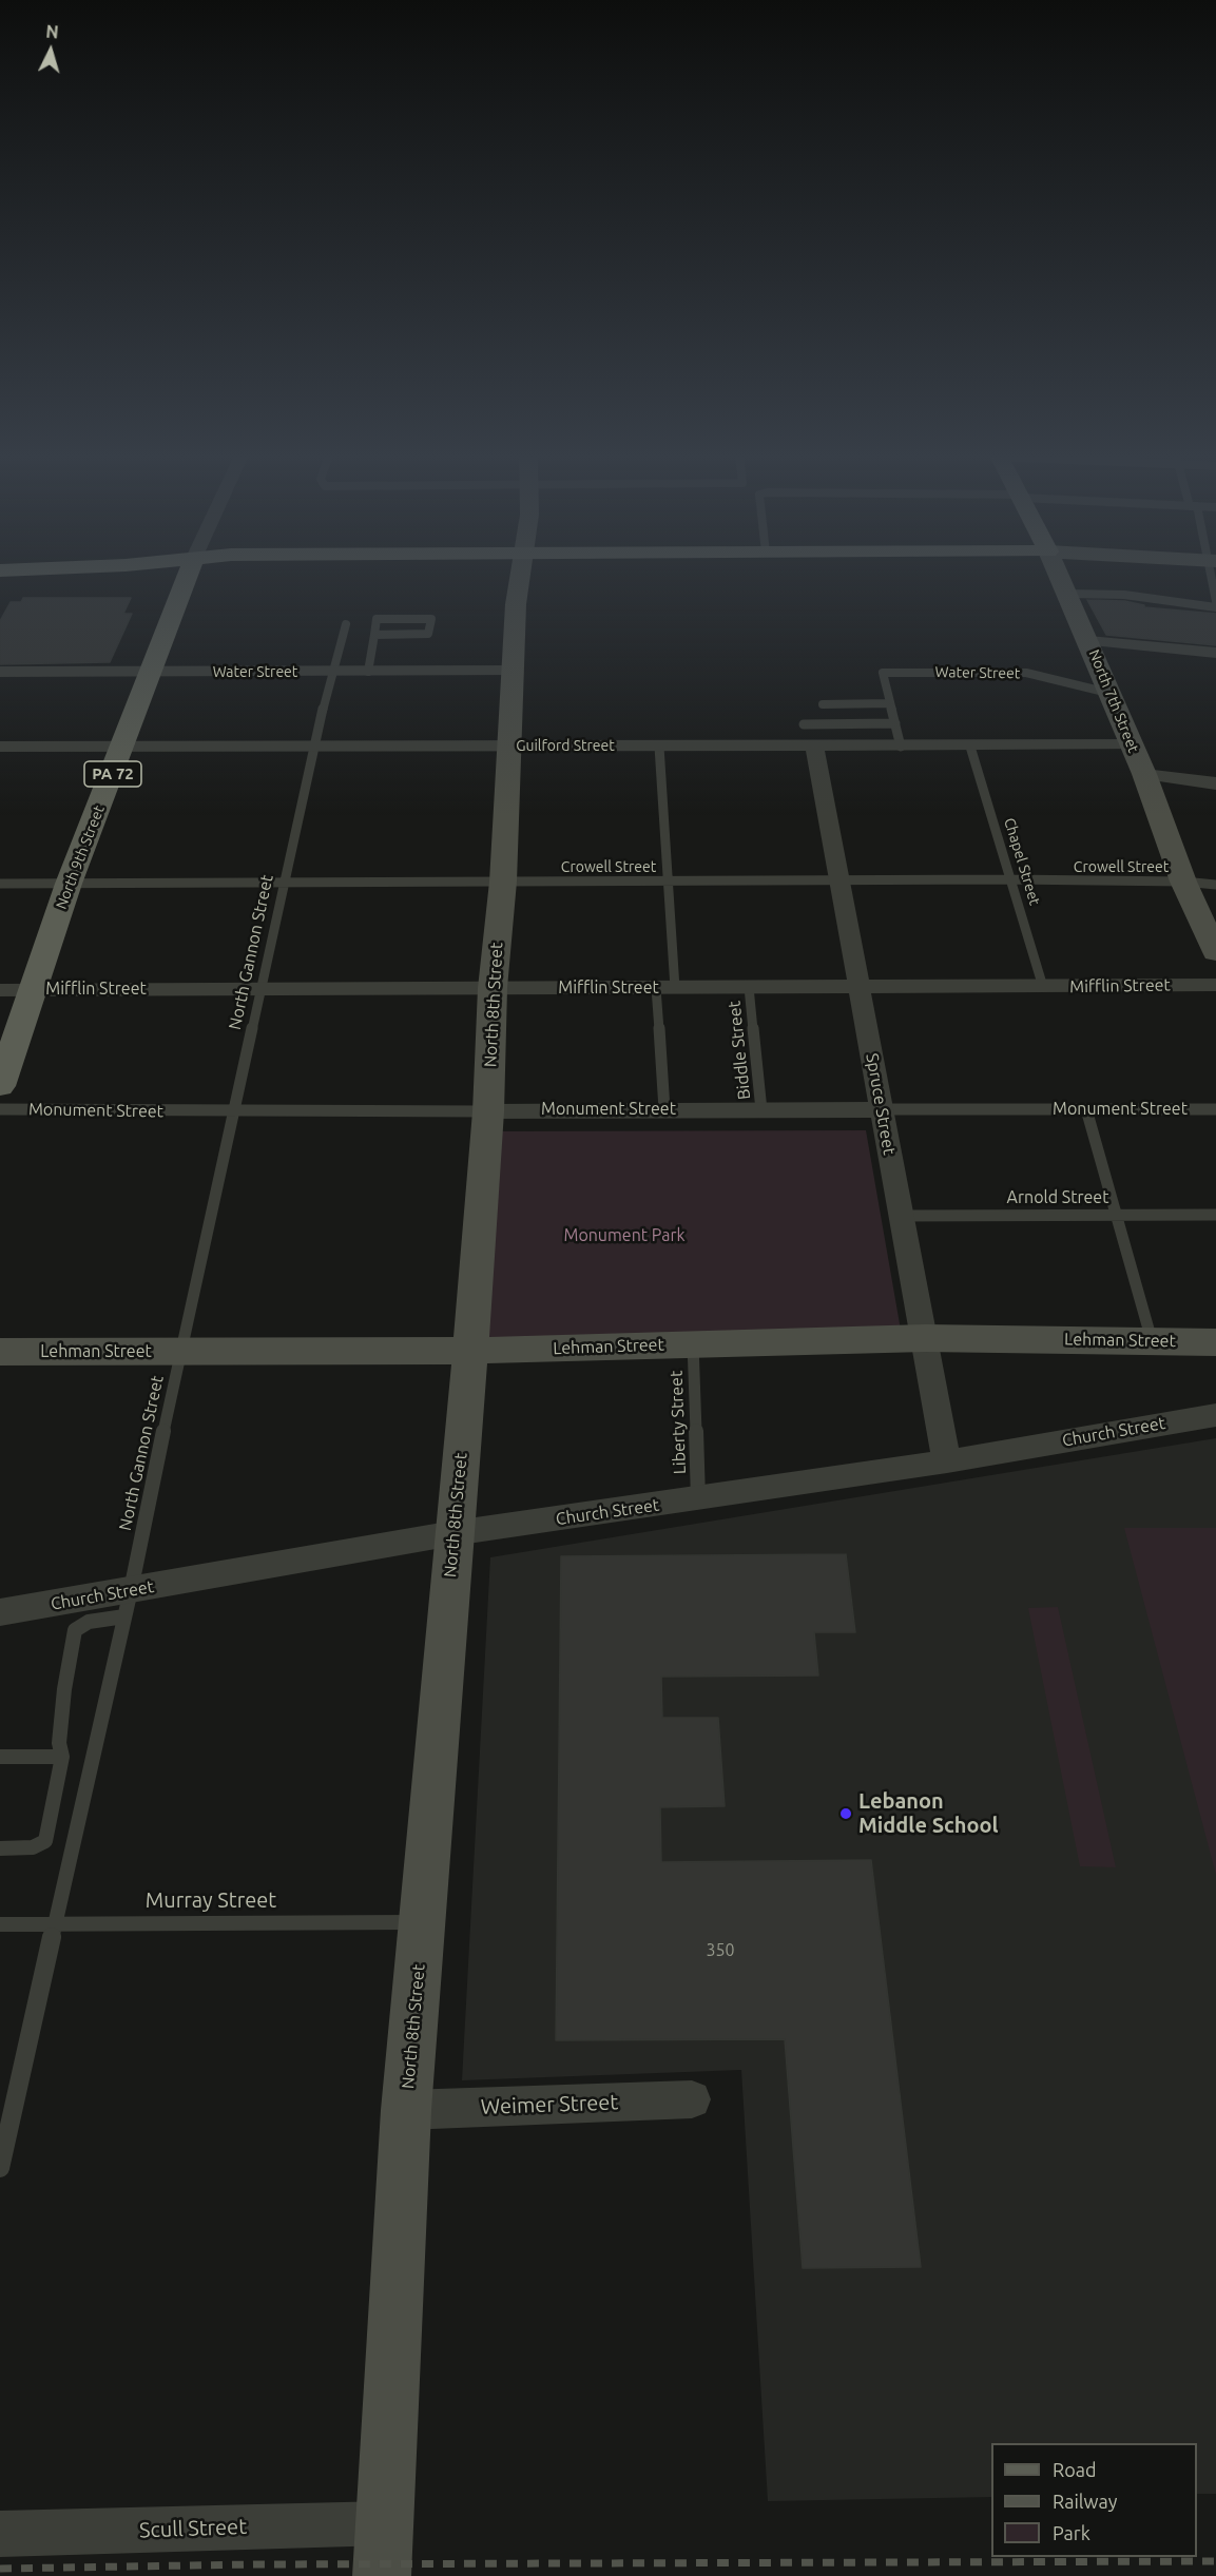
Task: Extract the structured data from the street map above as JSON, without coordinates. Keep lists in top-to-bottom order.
{
  "streets": {
    "main road": ["PA 72", "North 9th Street"],
    "street": [
      "Water Street",
      "North 7th Street",
      "Guilford Street",
      "Mifflin Street",
      "North 8th Street",
      "Spruce Street",
      "Monument Street",
      "Lehman Street",
      "Church Street",
      "Weimer Street",
      "Scull Street"
    ],
    "lane": [
      "Chapel Street",
      "Crowell Street",
      "North Gannon Street",
      "Biddle Street",
      "Arnold Street",
      "Liberty Street",
      "Murray Street"
    ]
  },
  "crossings": [
    ["Water Street", "North 7th Street"],
    ["Water Street", "North 9th Street"],
    ["Water Street", "North Gannon Street"],
    ["Water Street", "North 8th Street"],
    ["North 7th Street", "Guilford Street"],
    ["North 7th Street", "Crowell Street"],
    ["Guilford Street", "North 9th Street"],
    ["Guilford Street", "Chapel Street"],
    ["Guilford Street", "North Gannon Street"],
    ["Guilford Street", "North 8th Street"],
    ["Guilford Street", "Spruce Street"],
    ["North 9th Street", "Crowell Street"],
    ["North 9th Street", "Mifflin Street"],
    ["Chapel Street", "Crowell Street"],
    ["Chapel Street", "Mifflin Street"],
    ["Crowell Street", "North Gannon Street"],
    ["Crowell Street", "North 8th Street"],
    ["Crowell Street", "Spruce Street"],
    ["North Gannon Street", "Mifflin Street"],
    ["North Gannon Street", "Monument Street"],
    ["North Gannon Street", "Lehman Street"],
    ["North Gannon Street", "Church Street"],
    ["North Gannon Street", "Murray Street"],
    ["Mifflin Street", "North 8th Street"],
    ["Mifflin Street", "Biddle Street"],
    ["Mifflin Street", "Spruce Street"],
    ["North 8th Street", "Monument Street"],
    ["North 8th Street", "Lehman Street"],
    ["North 8th Street", "Church Street"],
    ["North 8th Street", "Murray Street"],
    ["North 8th Street", "Weimer Street"],
    ["North 8th Street", "Scull Street"],
    ["Biddle Street", "Monument Street"],
    ["Spruce Street", "Monument Street"],
    ["Spruce Street", "Arnold Street"],
    ["Spruce Street", "Lehman Street"],
    ["Spruce Street", "Church Street"],
    ["Lehman Street", "Liberty Street"],
    ["Liberty Street", "Church Street"]
  ],
  "parks": ["Monument Park"],
  "places": ["Lebanon Middle School"],
  "house_numbers": ["350"],
  "legend": ["Road", "Railway", "Park"],
  "north": "top"
}
